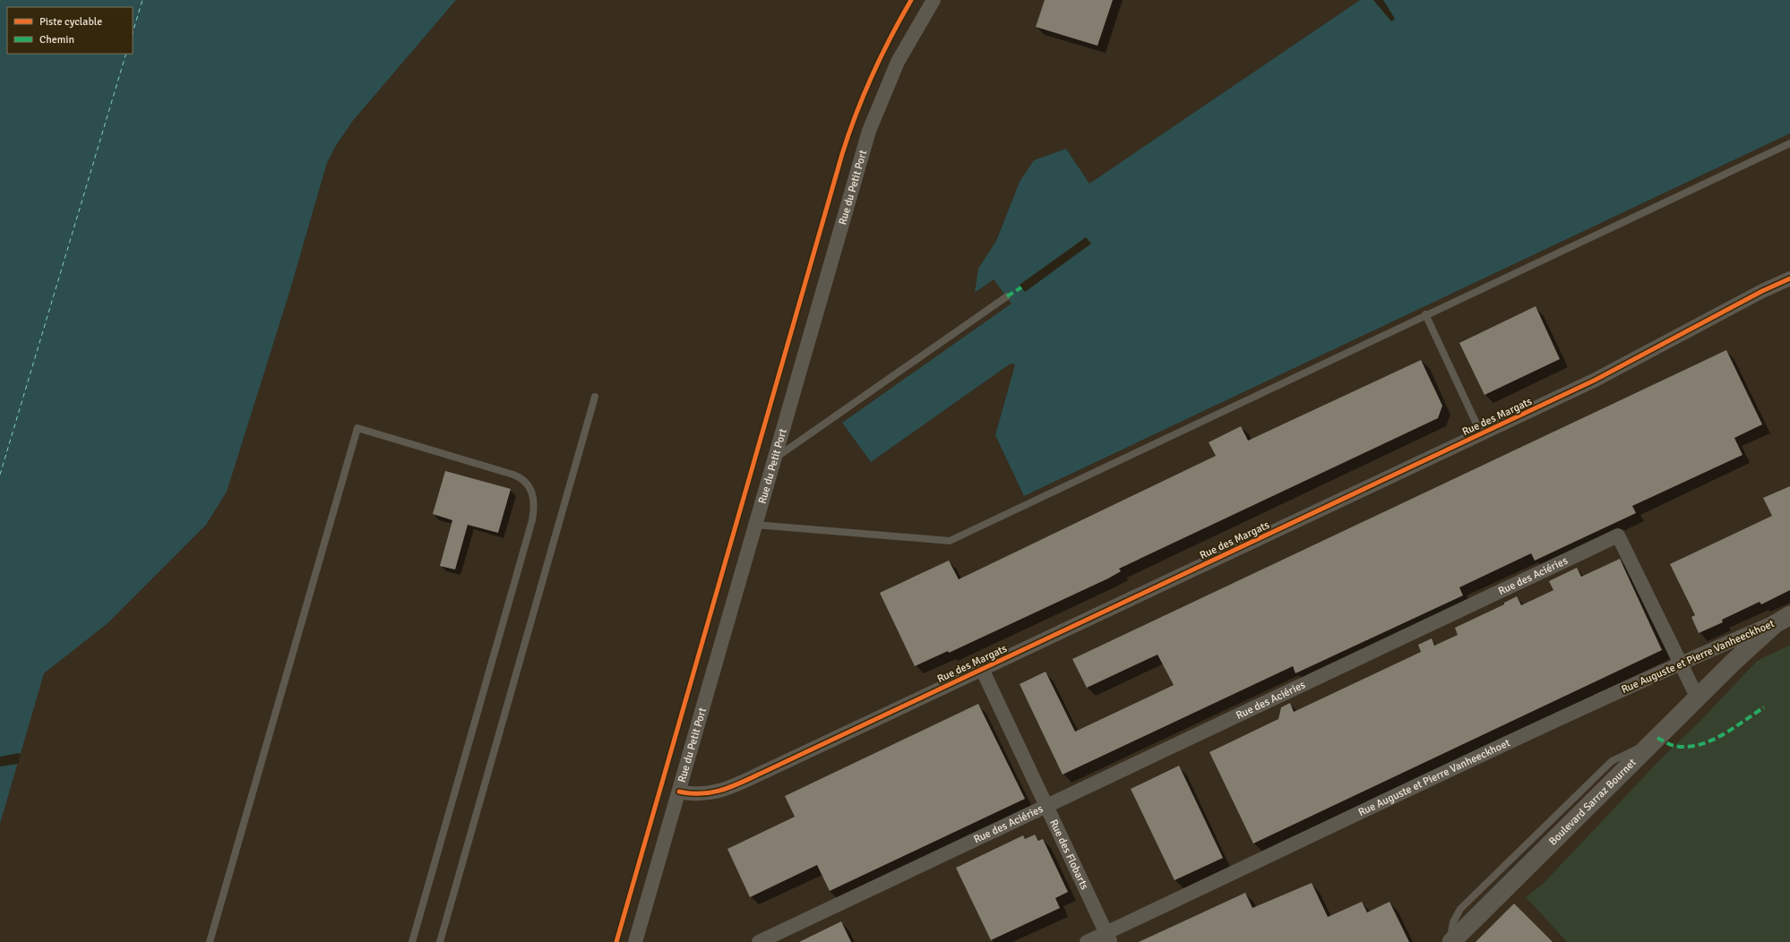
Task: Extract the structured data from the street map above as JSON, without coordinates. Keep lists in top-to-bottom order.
{
  "streets": {
    "street": [
      "Rue du Petit Port",
      "Rue des Margats",
      "Rue des Aciéries",
      "Rue Auguste et Pierre Vanheeckhoet",
      "Boulevard Sarraz Bournet",
      "Rue des Flobarts"
    ]
  },
  "crossings": [
    ["Rue du Petit Port", "Rue des Margats"],
    ["Rue des Margats", "Rue des Flobarts"],
    ["Rue des Aciéries", "Rue Auguste et Pierre Vanheeckhoet"],
    ["Rue des Aciéries", "Boulevard Sarraz Bournet"],
    ["Rue des Aciéries", "Rue des Flobarts"],
    ["Rue Auguste et Pierre Vanheeckhoet", "Boulevard Sarraz Bournet"],
    ["Rue Auguste et Pierre Vanheeckhoet", "Rue des Flobarts"]
  ],
  "legend": ["Piste cyclable", "Chemin"]
}
